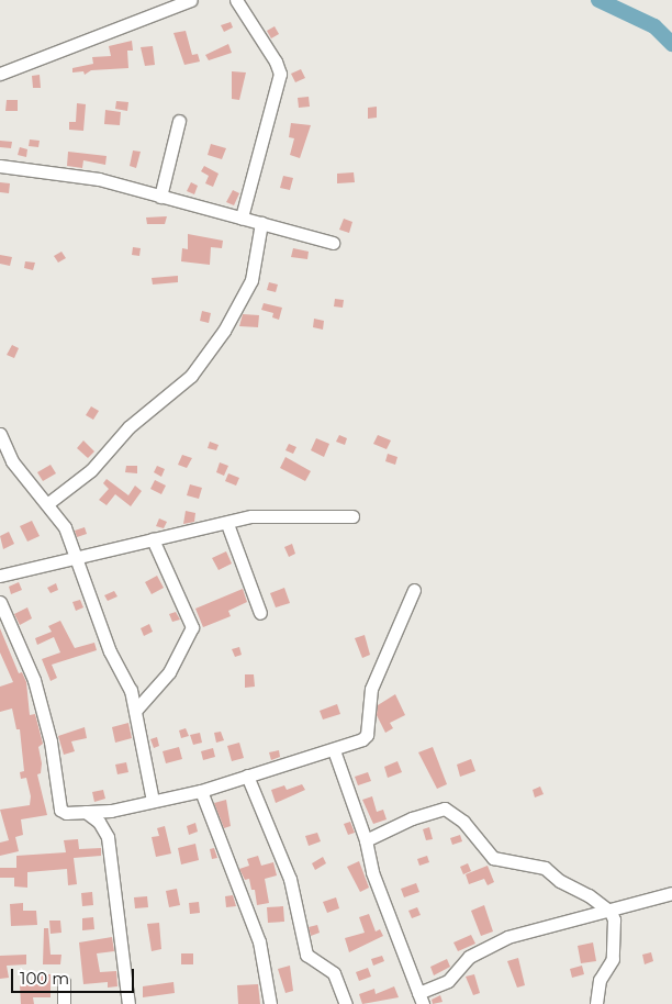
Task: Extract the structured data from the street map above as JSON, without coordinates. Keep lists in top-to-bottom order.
{
  "scale_bar": "100 m"
}
